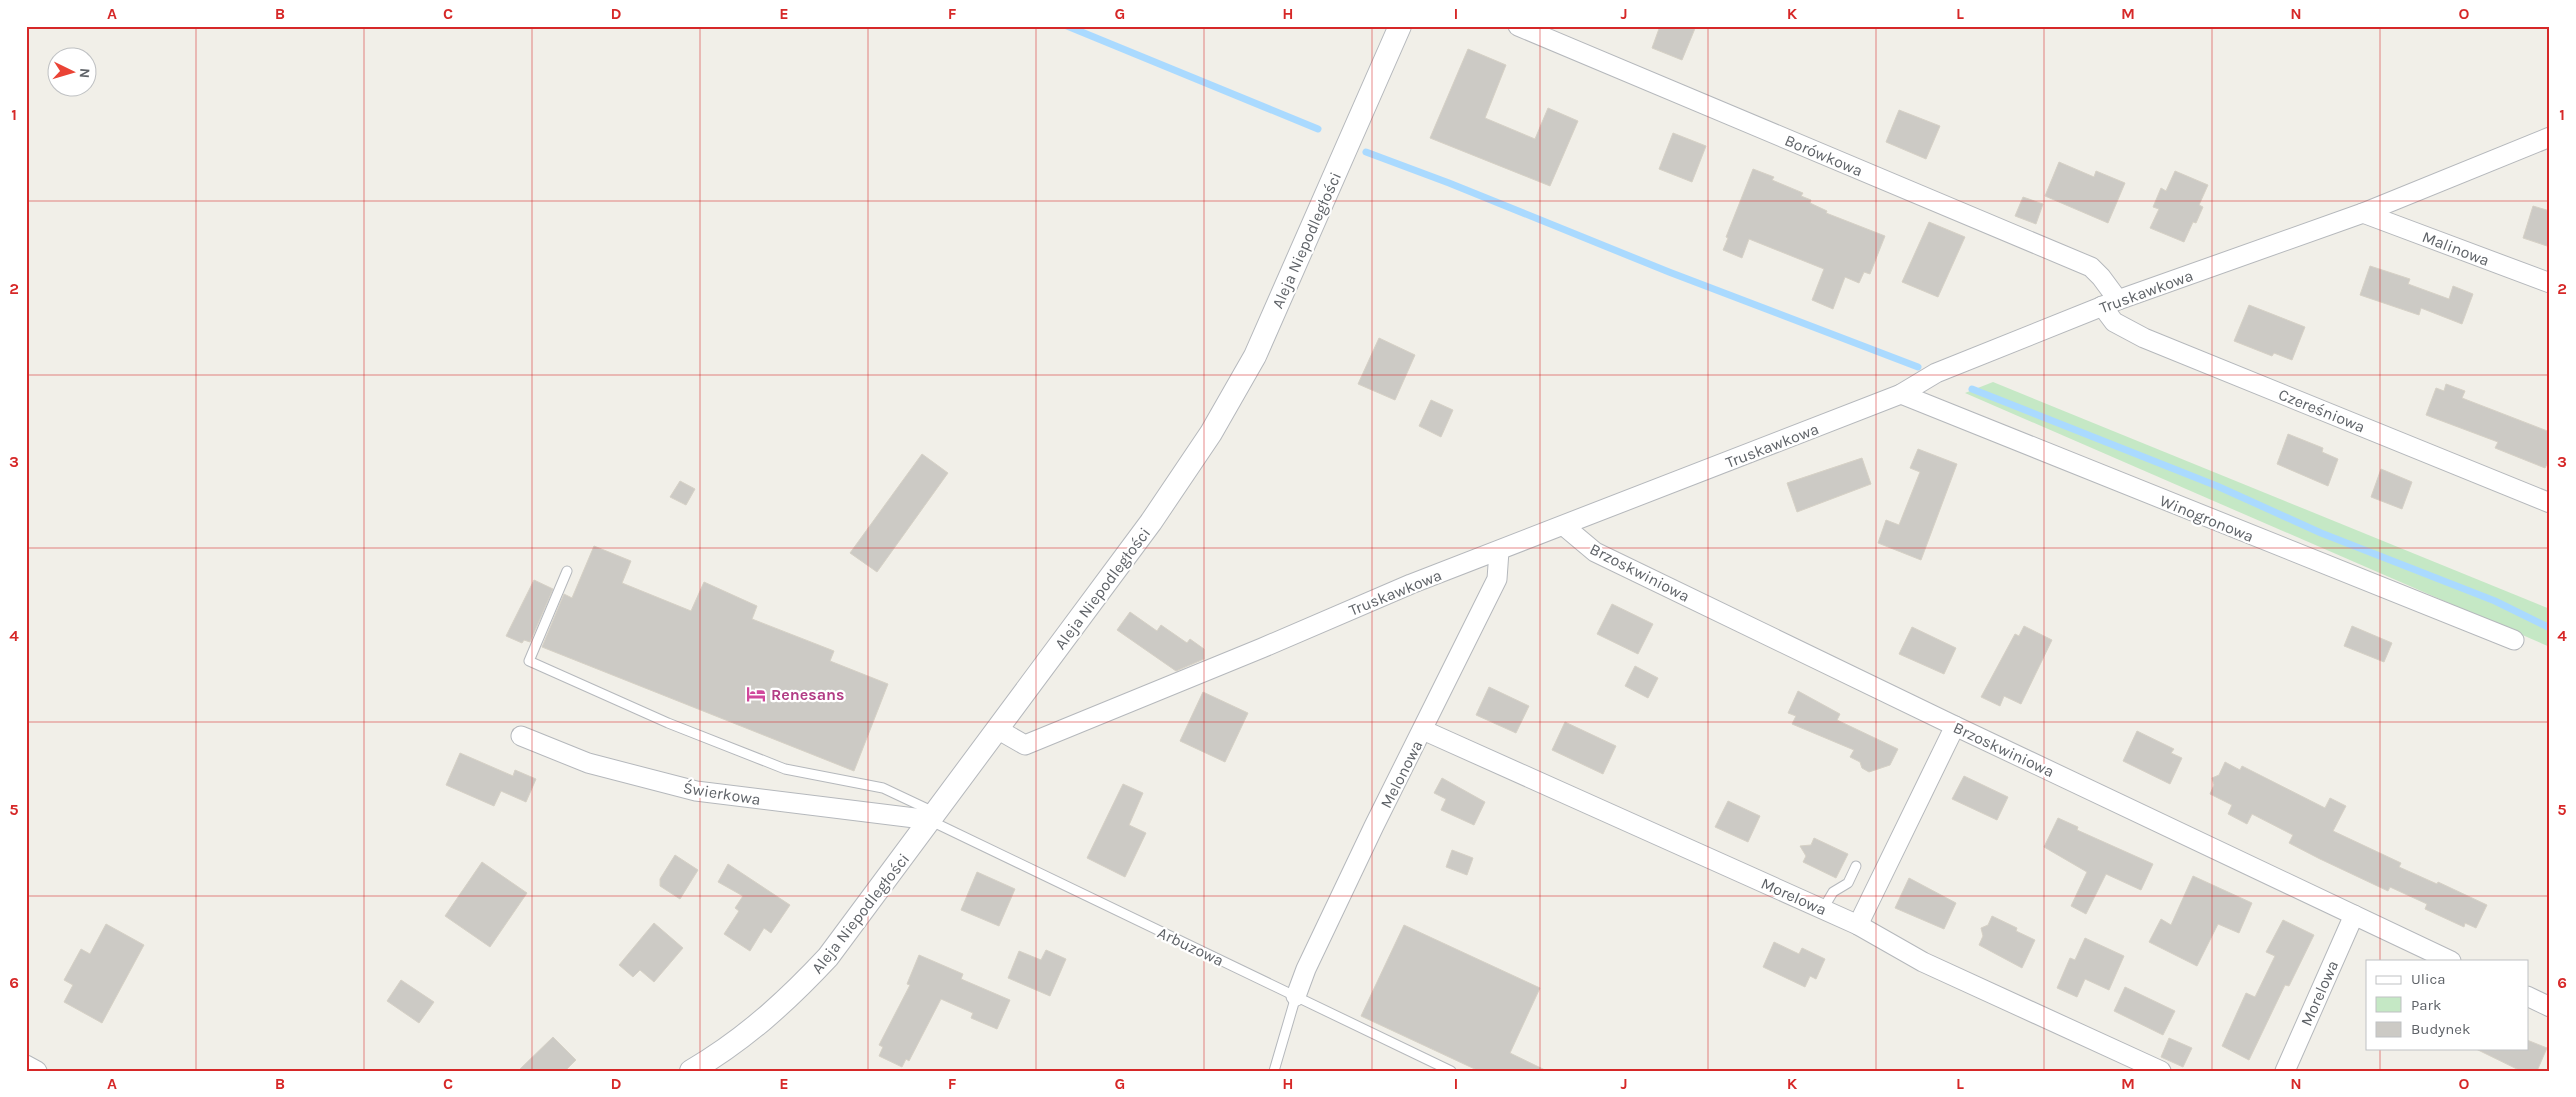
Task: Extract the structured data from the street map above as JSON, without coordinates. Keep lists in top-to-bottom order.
{
  "streets": {
    "street": [
      "Borówkowa",
      "Aleja Niepodległości",
      "Malinowa",
      "Truskawkowa",
      "Czereśniowa",
      "Winogronowa",
      "Brzoskwiniowa",
      "Melonowa",
      "Świerkowa",
      "Morelowa"
    ],
    "lane": ["Arbuzowa"]
  },
  "crossings": [
    ["Borówkowa", "Truskawkowa"],
    ["Borówkowa", "Czereśniowa"],
    ["Aleja Niepodległości", "Truskawkowa"],
    ["Aleja Niepodległości", "Świerkowa"],
    ["Aleja Niepodległości", "Arbuzowa"],
    ["Malinowa", "Truskawkowa"],
    ["Truskawkowa", "Czereśniowa"],
    ["Truskawkowa", "Winogronowa"],
    ["Truskawkowa", "Brzoskwiniowa"],
    ["Truskawkowa", "Melonowa"],
    ["Brzoskwiniowa", "Morelowa"],
    ["Melonowa", "Morelowa"],
    ["Melonowa", "Arbuzowa"],
    ["Świerkowa", "Arbuzowa"]
  ],
  "places": {
    "hotel": ["Renesans"]
  },
  "legend": ["Ulica", "Park", "Budynek"],
  "north": "right",
  "grid": {
    "columns": [
      "A",
      "B",
      "C",
      "D",
      "E",
      "F",
      "G",
      "H",
      "I",
      "J",
      "K",
      "L",
      "M",
      "N",
      "O"
    ],
    "rows": [
      "1",
      "2",
      "3",
      "4",
      "5",
      "6"
    ]
  }
}
